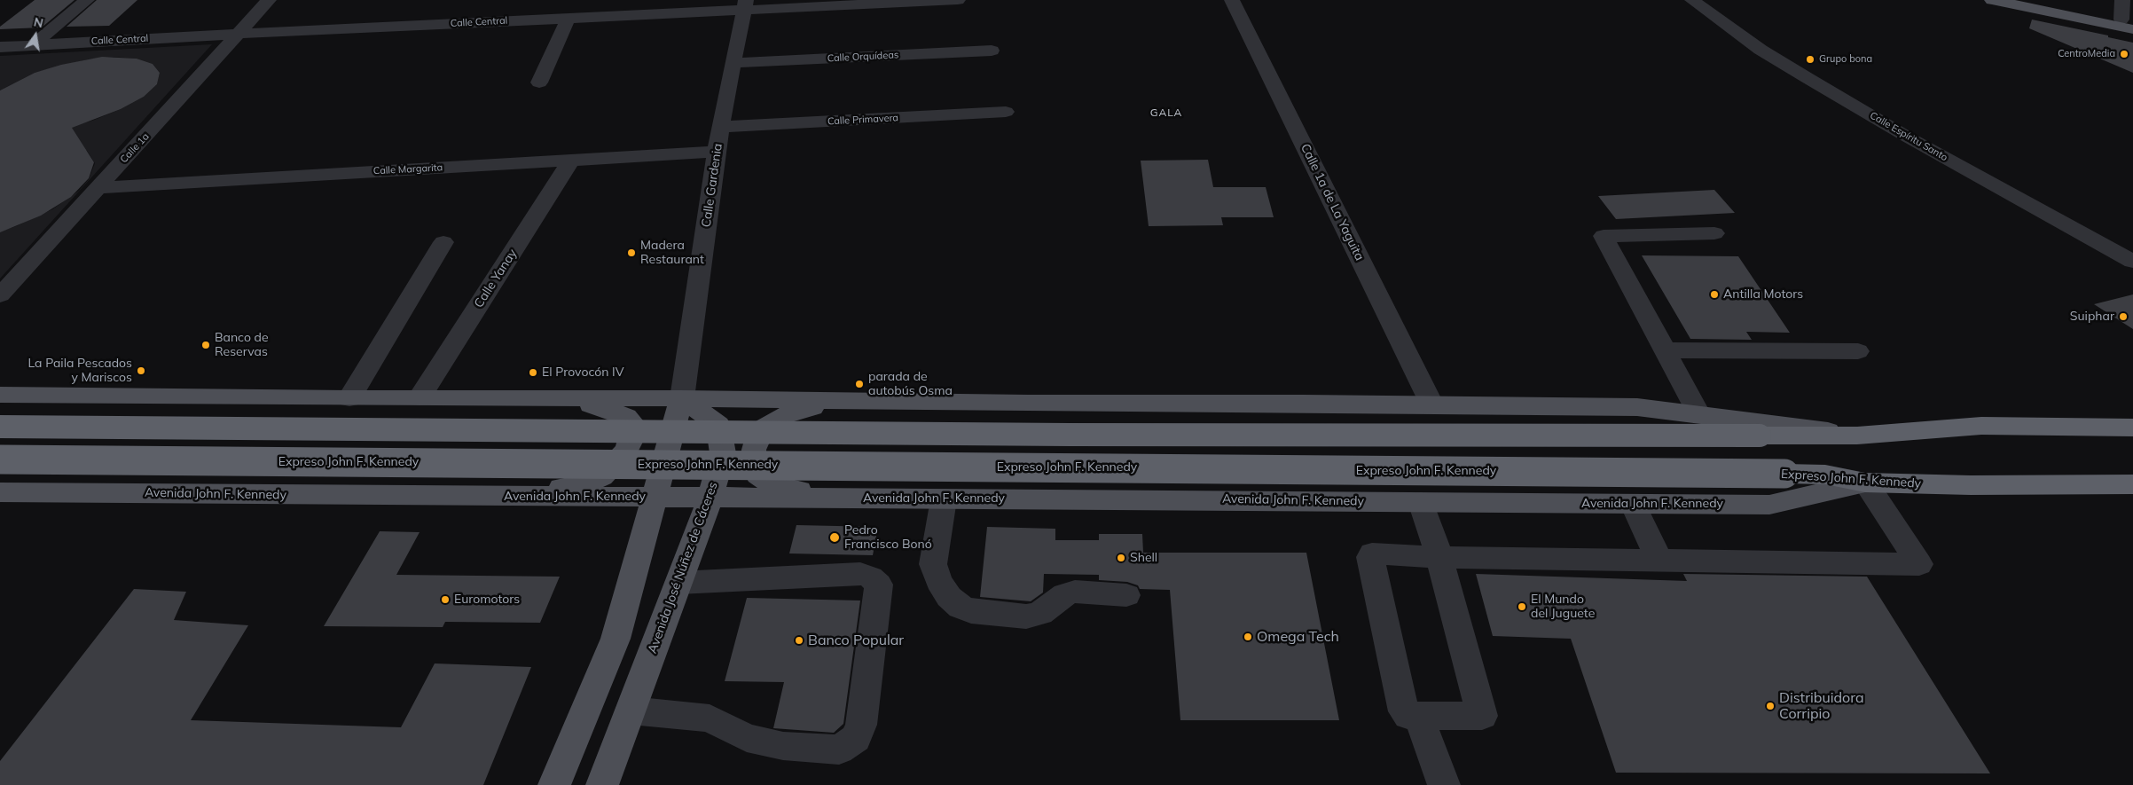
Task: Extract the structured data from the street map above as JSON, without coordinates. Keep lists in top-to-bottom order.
{
  "streets": {
    "highway": ["Expreso John F. Kennedy"],
    "main road": ["Avenida John F. Kennedy", "Avenida José Núñez de Cáceres"],
    "street": [
      "Calle Central",
      "Calle Orquídeas",
      "Calle Primavera",
      "Calle Espíritu Santo",
      "Calle 1a",
      "Calle Margarita",
      "Calle Gardenia",
      "Calle 1a de La Yaguita",
      "Calle Yanay"
    ]
  },
  "crossings": [
    ["Calle Central", "Calle 1a"],
    ["Calle Central", "Calle Gardenia"],
    ["Calle Orquídeas", "Calle Gardenia"],
    ["Calle Primavera", "Calle Gardenia"],
    ["Calle 1a", "Calle Margarita"],
    ["Calle Margarita", "Calle Gardenia"],
    ["Calle Margarita", "Calle Yanay"],
    ["Calle Gardenia", "Avenida José Núñez de Cáceres"],
    ["Expreso John F. Kennedy", "Avenida John F. Kennedy"],
    ["Avenida John F. Kennedy", "Avenida José Núñez de Cáceres"]
  ],
  "districts": ["GALA"],
  "places": [
    "CentroMedia",
    "Grupo bona",
    "Madera Restaurant",
    "Antilla Motors",
    "Suiphar",
    "Banco de Reservas",
    "La Paila Pescados y Mariscos",
    "El Provocón IV",
    "parada de autobús Osma",
    "Pedro Francisco Bonó",
    "Shell",
    "Euromotors",
    "El Mundo del Juguete",
    "Omega Tech",
    "Banco Popular",
    "Distribuidora Corripio"
  ],
  "north": "top"
}
